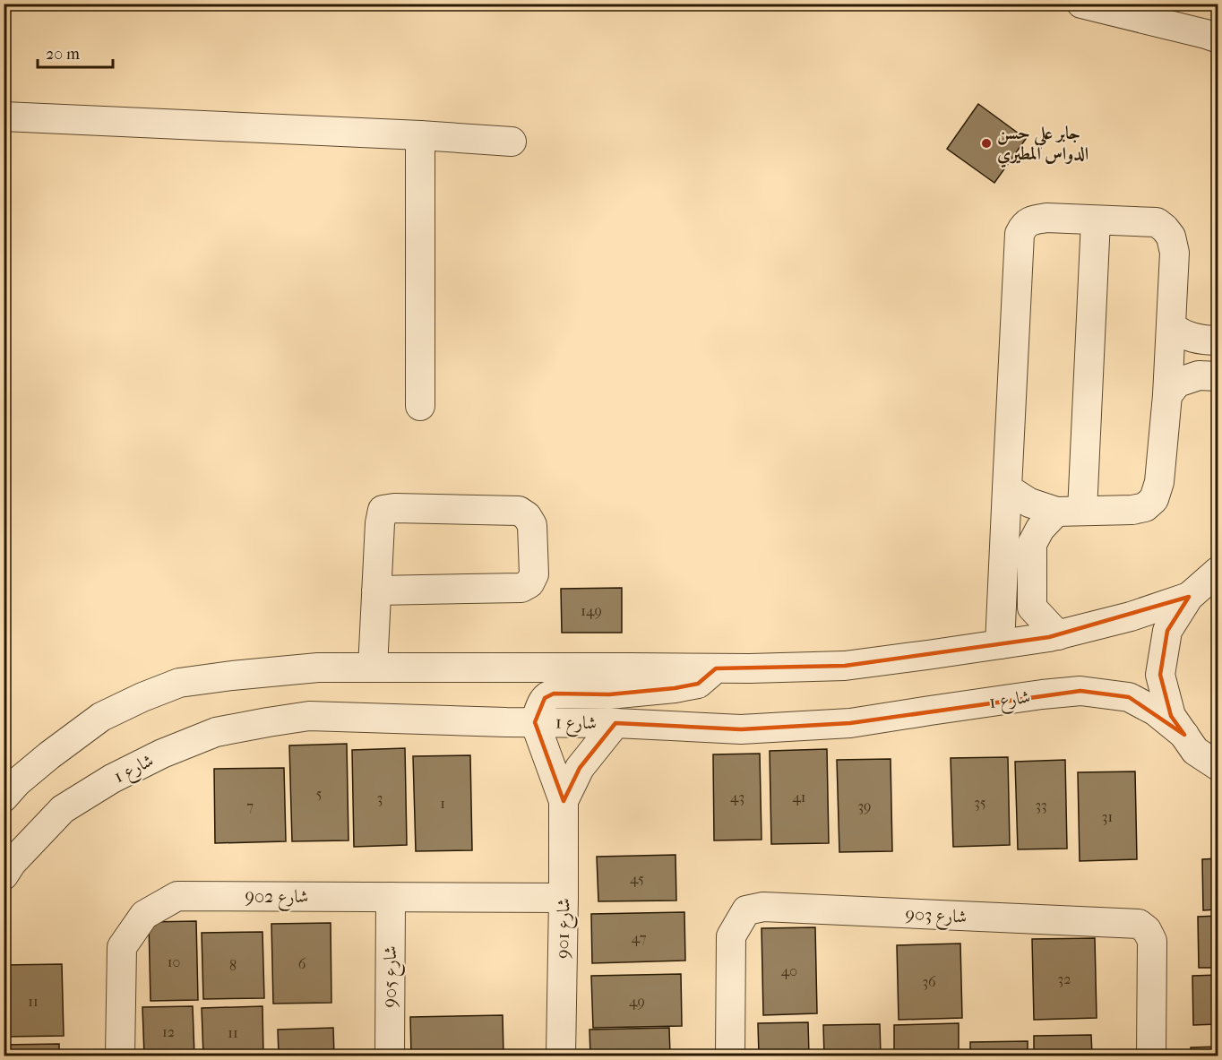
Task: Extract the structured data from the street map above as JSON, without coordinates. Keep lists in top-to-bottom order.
{
  "streets": {
    "street": [
      "شارع 1",
      "شارع 902",
      "شارع 903",
      "شارع 901",
      "شارع 905"
    ]
  },
  "crossings": [
    ["شارع 1", "شارع 901"],
    ["شارع 902", "شارع 901"],
    ["شارع 902", "شارع 905"]
  ],
  "places": ["جابر علي حسن الدواس المطيري"],
  "house_numbers": [
    "149",
    "5",
    "43",
    "41",
    "3",
    "35",
    "1",
    "33",
    "7",
    "39",
    "31",
    "45",
    "47",
    "10",
    "6",
    "8",
    "40",
    "32",
    "36",
    "11",
    "49",
    "12",
    "11"
  ],
  "scale_bar": "20 m"
}
